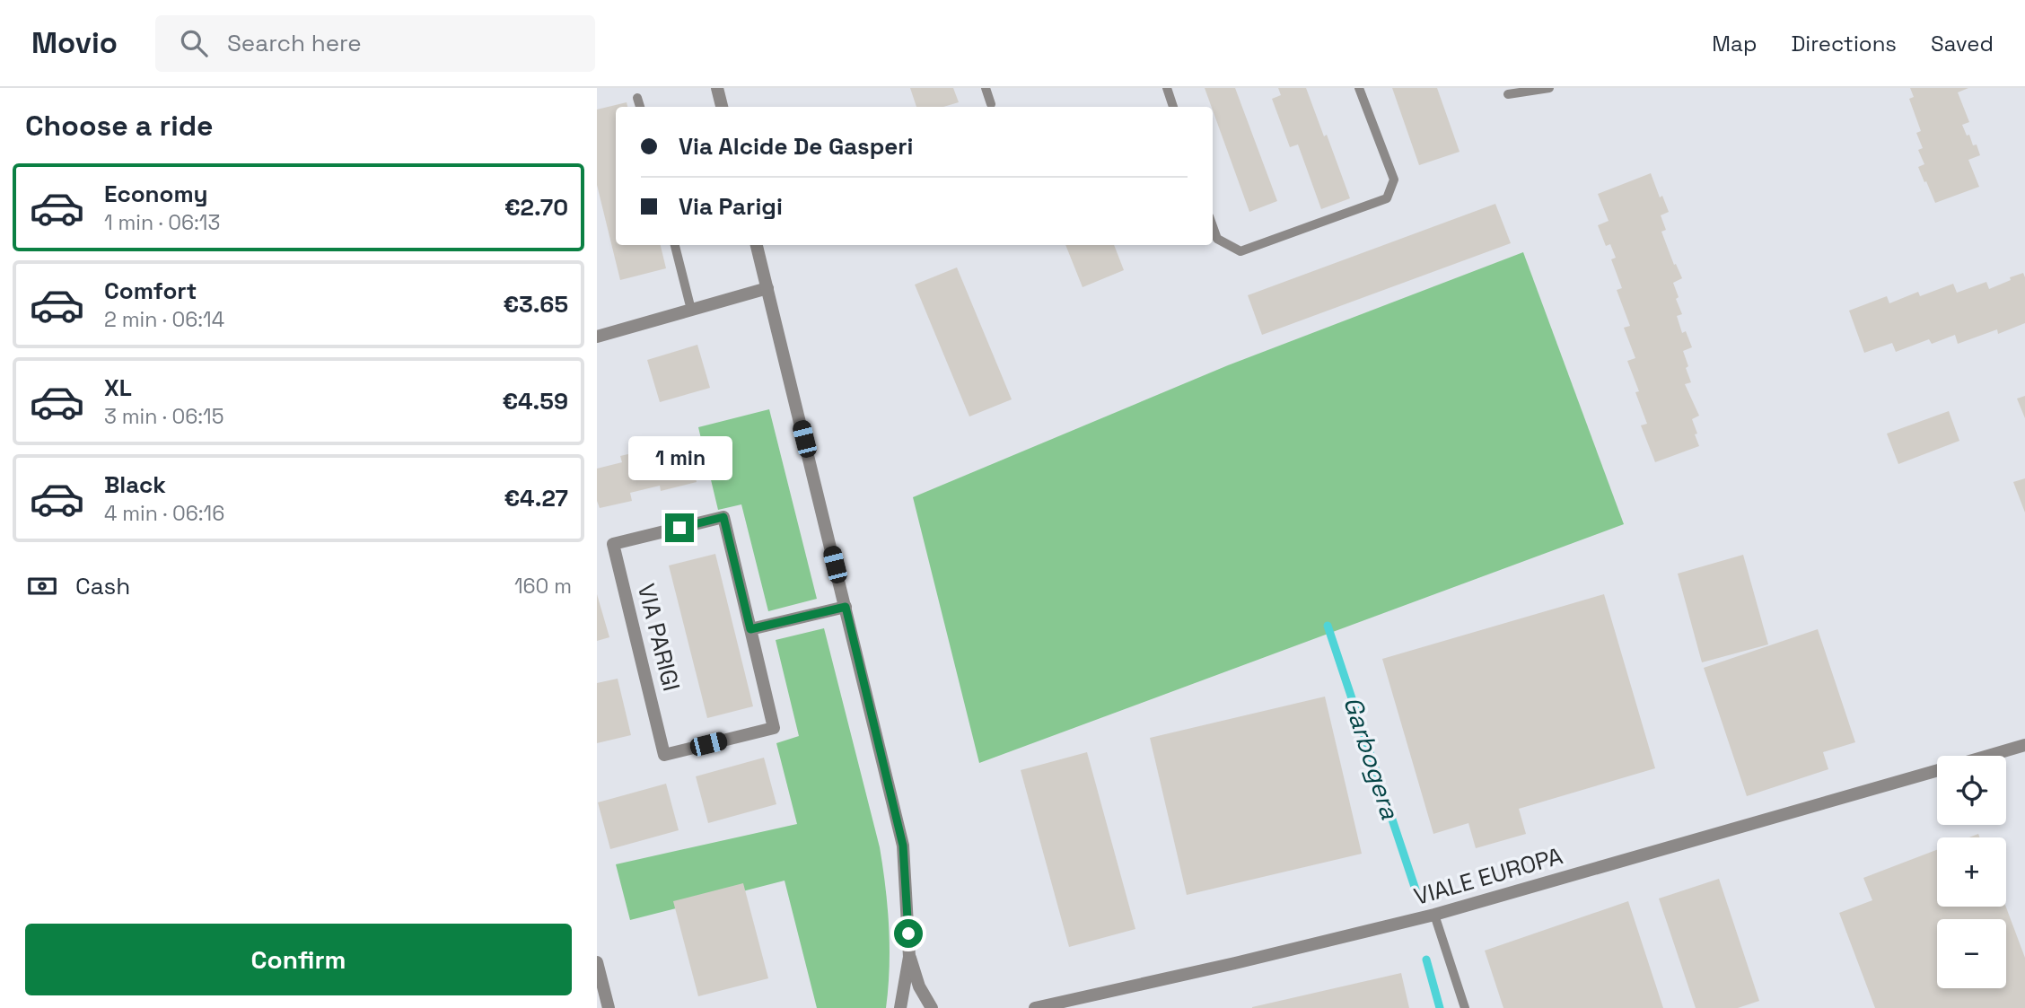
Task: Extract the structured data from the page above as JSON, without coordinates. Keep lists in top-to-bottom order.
{
  "streets": {
    "street": ["VIA PARIGI", "VIALE EUROPA"]
  },
  "water": ["Garbogera"],
  "page": {
    "header": "Movio",
    "search": "Search here",
    "nav": ["Map", "Directions", "Saved"],
    "heading": "Choose a ride",
    "banner": ["Via Alcide De Gasperi", "Via Parigi"],
    "list": [
      {
        "name": "Economy",
        "note": "1 min · 06:13",
        "value": "€2.70"
      },
      {
        "name": "Comfort",
        "note": "2 min · 06:14",
        "value": "€3.65"
      },
      {
        "name": "XL",
        "note": "3 min · 06:15",
        "value": "€4.59"
      },
      {
        "name": "Black",
        "note": "4 min · 06:16",
        "value": "€4.27"
      }
    ],
    "bubble": "1 min",
    "pay": ["Cash", "160 m"],
    "map_buttons": ["+", "−"],
    "buttons": "Confirm"
  }
}
